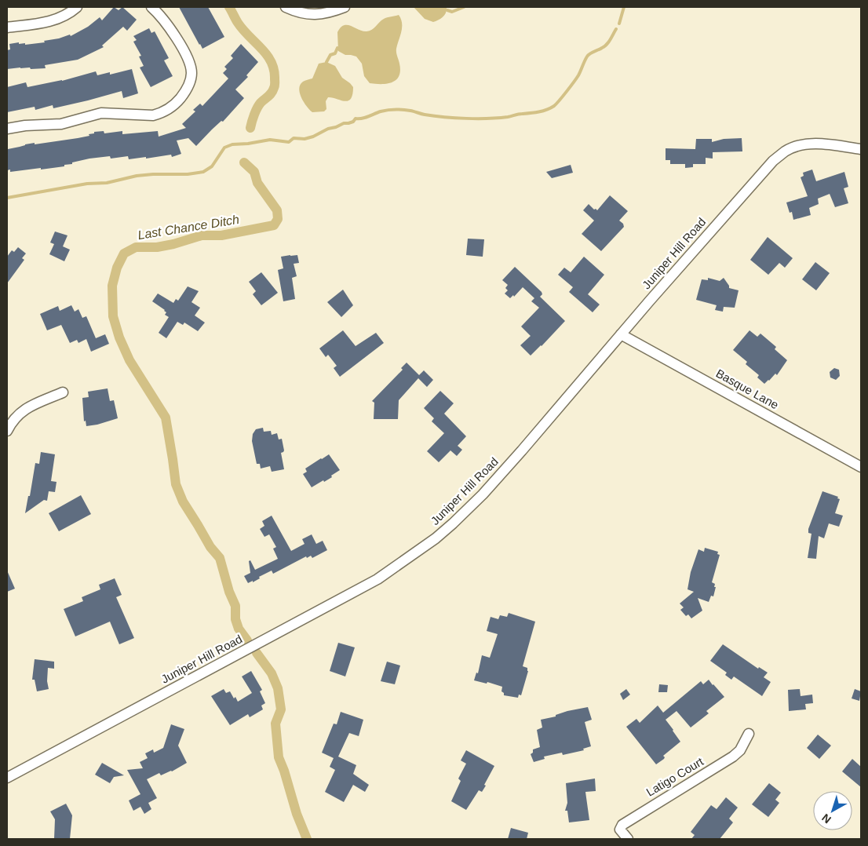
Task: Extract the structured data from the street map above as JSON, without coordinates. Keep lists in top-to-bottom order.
{
  "streets": {
    "street": ["Juniper Hill Road", "Basque Lane", "Latigo Court"]
  },
  "crossings": [
    ["Juniper Hill Road", "Basque Lane"]
  ],
  "water": ["Last Chance Ditch"],
  "north": "bottom left"
}
